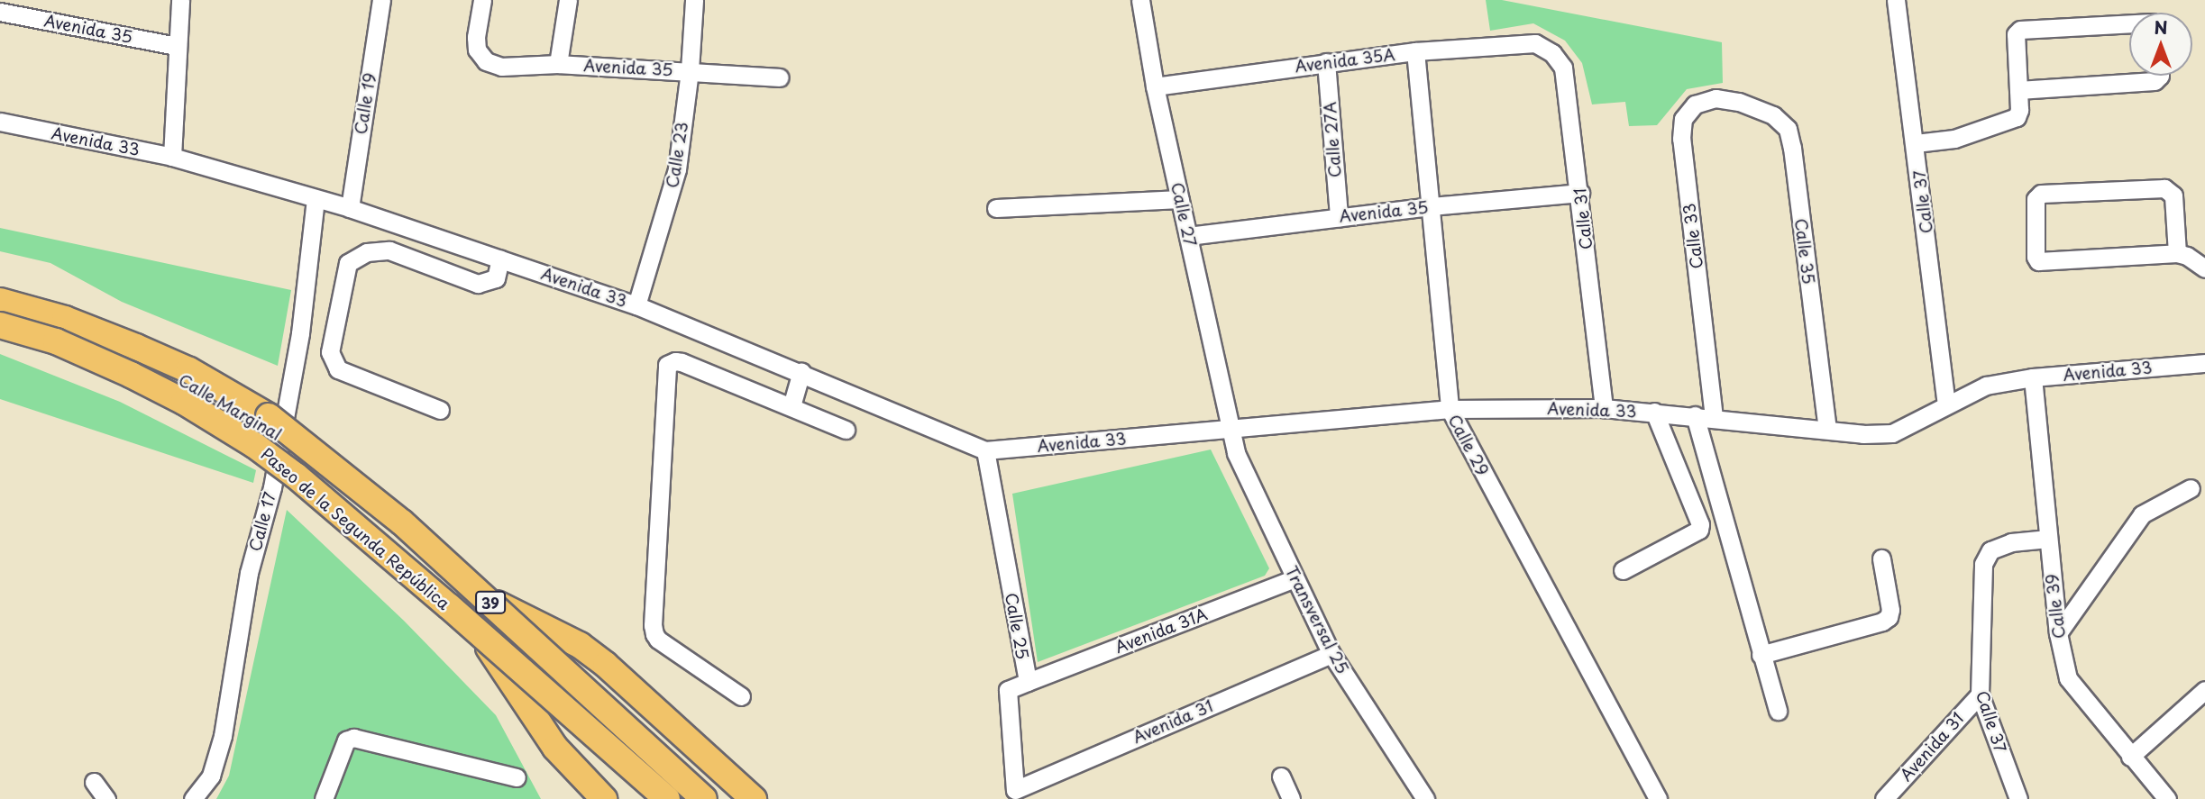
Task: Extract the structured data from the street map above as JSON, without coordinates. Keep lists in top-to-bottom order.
{
  "streets": {
    "highway": ["Paseo de la Segunda República", "39"],
    "street": [
      "Avenida 35",
      "Avenida 35A",
      "Calle 19",
      "Calle 27A",
      "Avenida 33",
      "Calle 23",
      "Calle 37",
      "Calle 27",
      "Calle 31",
      "Calle 33",
      "Calle 35",
      "Calle Marginal",
      "Calle 29",
      "Calle 17",
      "Calle 39",
      "Transversal 25",
      "Calle 25",
      "Avenida 31A",
      "Avenida 31"
    ]
  },
  "crossings": [
    ["Avenida 35", "Calle 27A"],
    ["Avenida 35", "Calle 23"],
    ["Avenida 35", "Calle 27"],
    ["Avenida 35", "Calle 31"],
    ["Avenida 35", "Calle 29"],
    ["Avenida 35A", "Calle 27A"],
    ["Avenida 35A", "Calle 27"],
    ["Avenida 35A", "Calle 31"],
    ["Avenida 35A", "Calle 29"],
    ["Calle 19", "Avenida 33"],
    ["Avenida 33", "Calle 23"],
    ["Avenida 33", "Calle 37"],
    ["Avenida 33", "Calle 27"],
    ["Avenida 33", "Calle 31"],
    ["Avenida 33", "Calle 33"],
    ["Avenida 33", "Calle 35"],
    ["Avenida 33", "Calle 29"],
    ["Avenida 33", "Calle 17"],
    ["Avenida 33", "Calle 39"],
    ["Avenida 33", "Transversal 25"],
    ["Avenida 33", "Calle 25"],
    ["Calle 37", "Calle 39"],
    ["Calle 37", "Avenida 31"],
    ["Calle 27", "Transversal 25"],
    ["Calle 33", "Calle 35"],
    ["Calle Marginal", "Calle 17"],
    ["Transversal 25", "Avenida 31A"],
    ["Transversal 25", "Avenida 31"],
    ["Calle 25", "Avenida 31A"],
    ["Calle 25", "Avenida 31"],
    ["Avenida 31A", "Avenida 31"]
  ],
  "north": "top"
}
